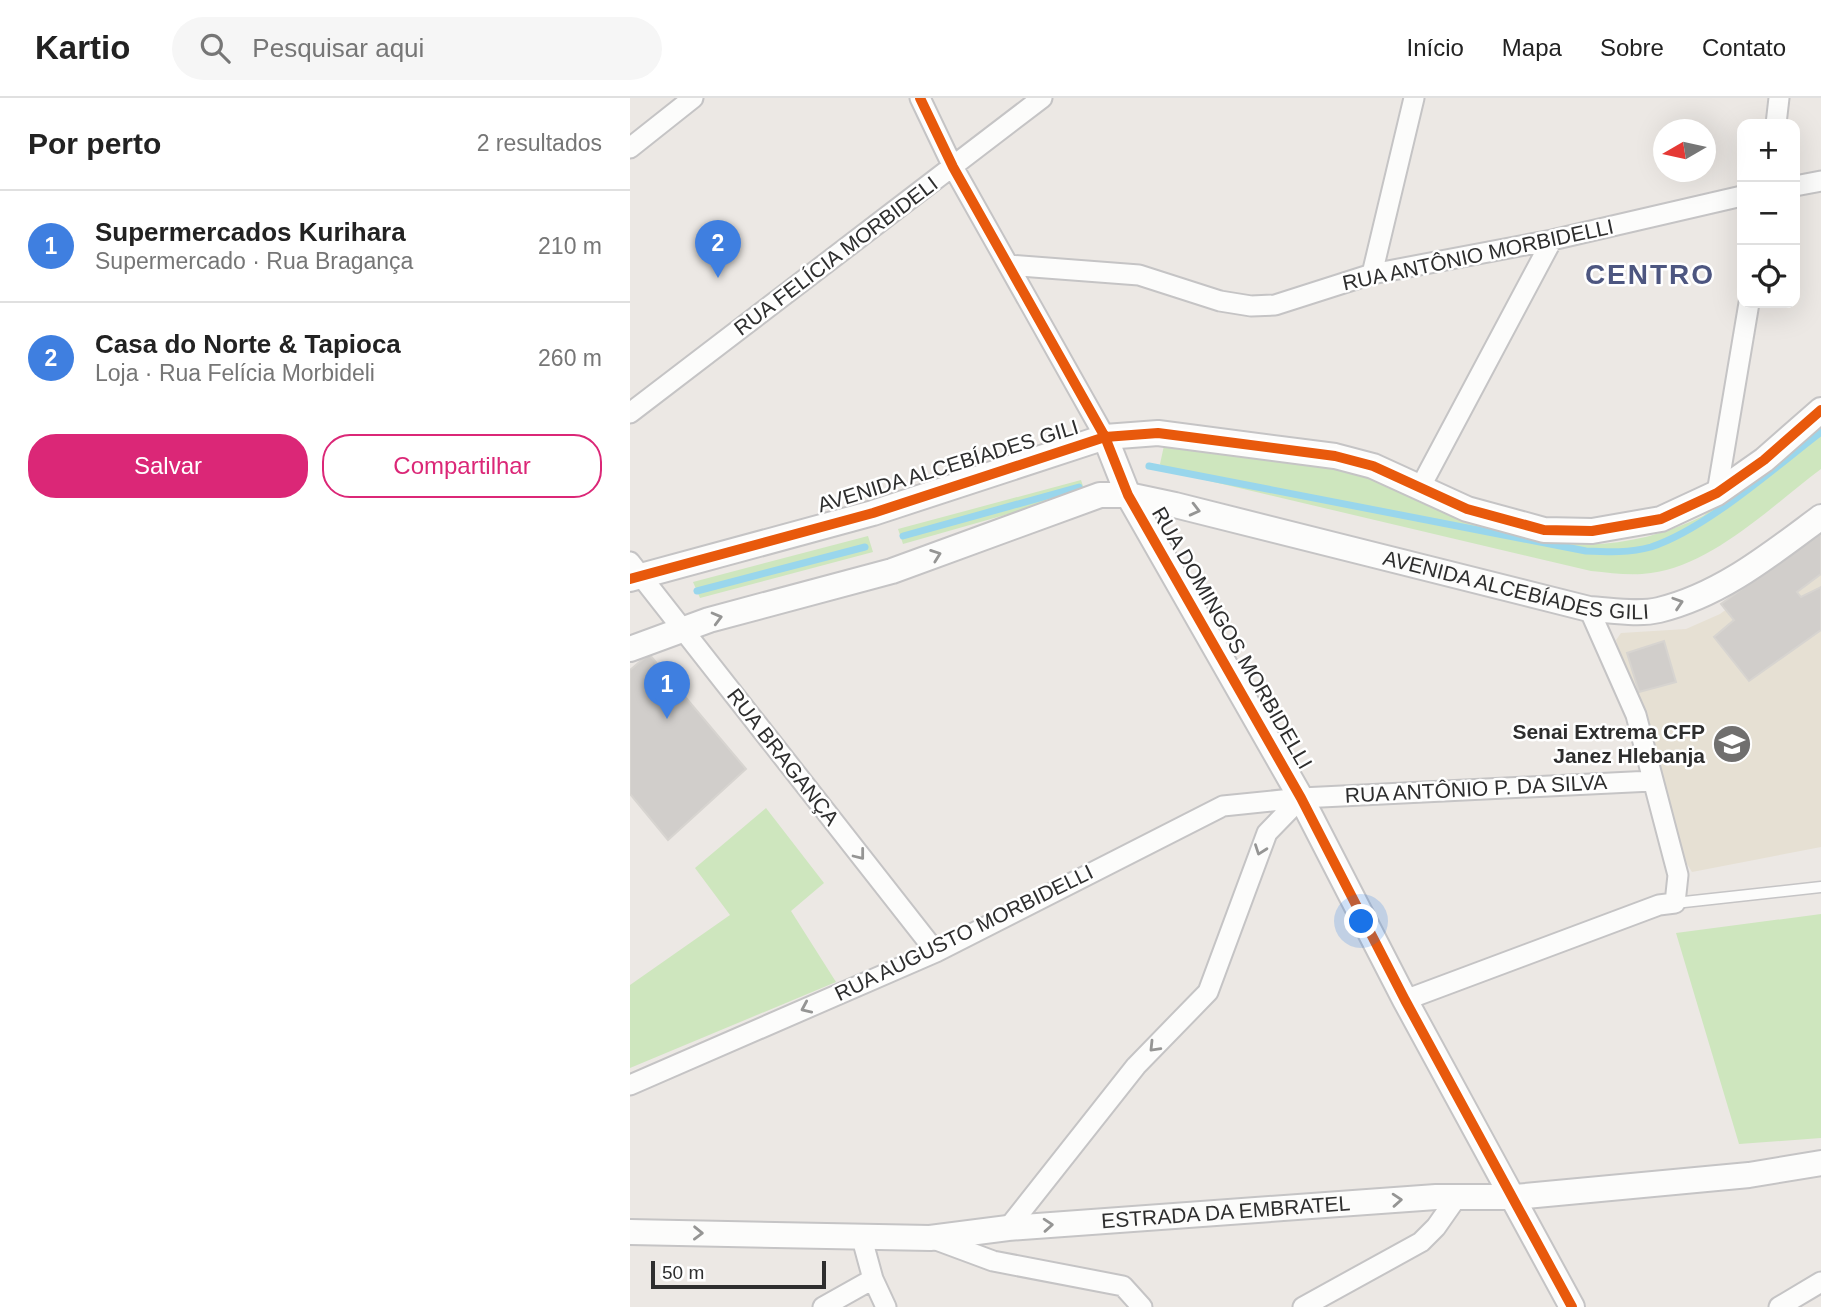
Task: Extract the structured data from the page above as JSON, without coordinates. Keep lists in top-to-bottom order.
{
  "streets": {
    "street": [
      "RUA ANTÔNIO MORBIDELLI",
      "RUA FELÍCIA MORBIDELI",
      "AVENIDA ALCEBÍADES GILI",
      "RUA DOMINGOS MORBIDELLI",
      "RUA BRAGANÇA",
      "RUA ANTÔNIO P. DA SILVA",
      "RUA AUGUSTO MORBIDELLI",
      "ESTRADA DA EMBRATEL"
    ]
  },
  "crossings": [
    ["RUA ANTÔNIO MORBIDELLI", "RUA DOMINGOS MORBIDELLI"],
    ["RUA FELÍCIA MORBIDELI", "RUA DOMINGOS MORBIDELLI"],
    ["AVENIDA ALCEBÍADES GILI", "RUA DOMINGOS MORBIDELLI"],
    ["AVENIDA ALCEBÍADES GILI", "RUA BRAGANÇA"],
    ["RUA DOMINGOS MORBIDELLI", "RUA ANTÔNIO P. DA SILVA"],
    ["RUA DOMINGOS MORBIDELLI", "RUA AUGUSTO MORBIDELLI"],
    ["RUA DOMINGOS MORBIDELLI", "ESTRADA DA EMBRATEL"],
    ["RUA BRAGANÇA", "RUA AUGUSTO MORBIDELLI"],
    ["RUA ANTÔNIO P. DA SILVA", "RUA AUGUSTO MORBIDELLI"]
  ],
  "one_way": ["RUA BRAGANÇA", "RUA AUGUSTO MORBIDELLI", "ESTRADA DA EMBRATEL"],
  "districts": ["CENTRO"],
  "places": {
    "school or university": ["Senai Extrema CFP Janez Hlebanja"]
  },
  "scale_bar": "50 m",
  "north": "left",
  "page": {
    "header": "Kartio",
    "search": "Pesquisar aqui",
    "nav": [
      "Início",
      "Mapa",
      "Sobre",
      "Contato"
    ],
    "heading": ["Por perto", "2 resultados"],
    "map_buttons": ["+", "−"],
    "list": [
      {
        "mark": "1",
        "name": "Supermercados Kurihara",
        "note": "Supermercado · Rua Bragança",
        "value": "210 m"
      },
      {
        "mark": "2",
        "name": "Casa do Norte & Tapioca",
        "note": "Loja · Rua Felícia Morbideli",
        "value": "260 m"
      }
    ],
    "pins": ["2", "1"],
    "buttons": ["Salvar", "Compartilhar"],
    "scale": "50 m"
  }
}
